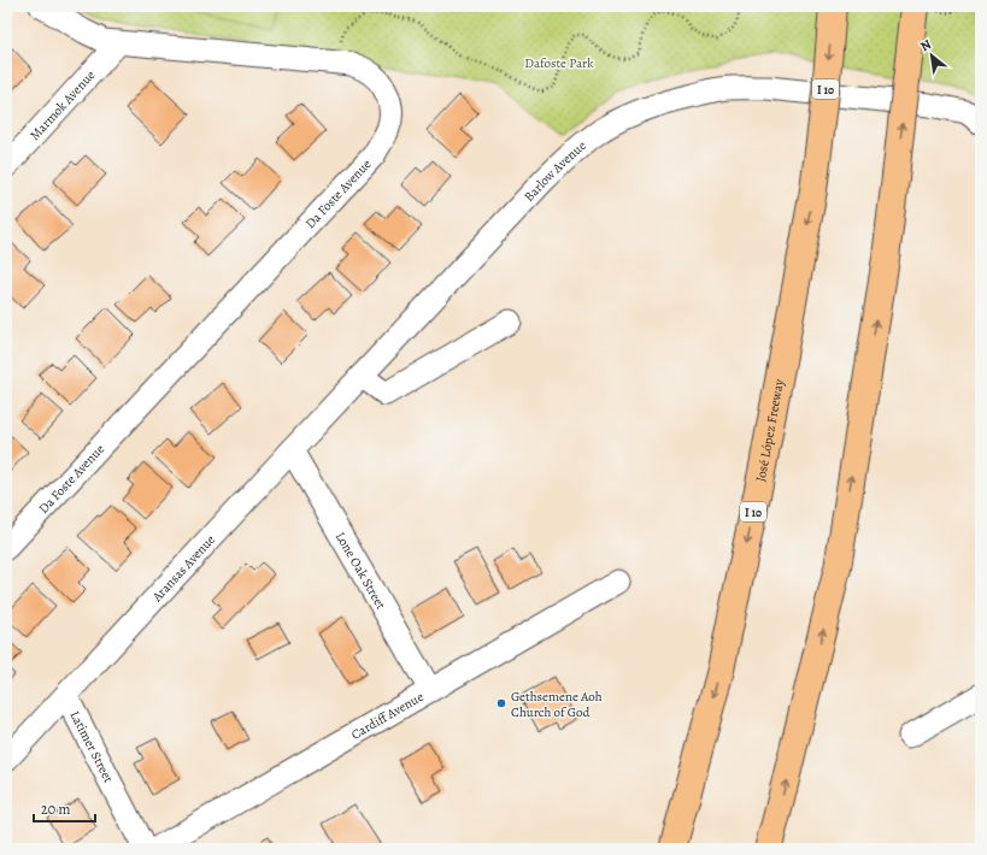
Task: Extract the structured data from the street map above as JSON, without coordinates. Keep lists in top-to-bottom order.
{
  "streets": {
    "highway": ["I 10", "José López Freeway"],
    "street": [
      "Marmok Avenue",
      "Barlow Avenue",
      "Da Foste Avenue",
      "Aransas Avenue",
      "Lone Oak Street",
      "Cardiff Avenue",
      "Latimer Street"
    ]
  },
  "crossings": [
    ["Marmok Avenue", "Da Foste Avenue"],
    ["Barlow Avenue", "Aransas Avenue"],
    ["Aransas Avenue", "Lone Oak Street"],
    ["Aransas Avenue", "Latimer Street"],
    ["Lone Oak Street", "Cardiff Avenue"]
  ],
  "parks": ["Dafoste Park"],
  "places": ["Gethsemene Aoh Church of God"],
  "scale_bar": "20 m",
  "north": "top left"
}
